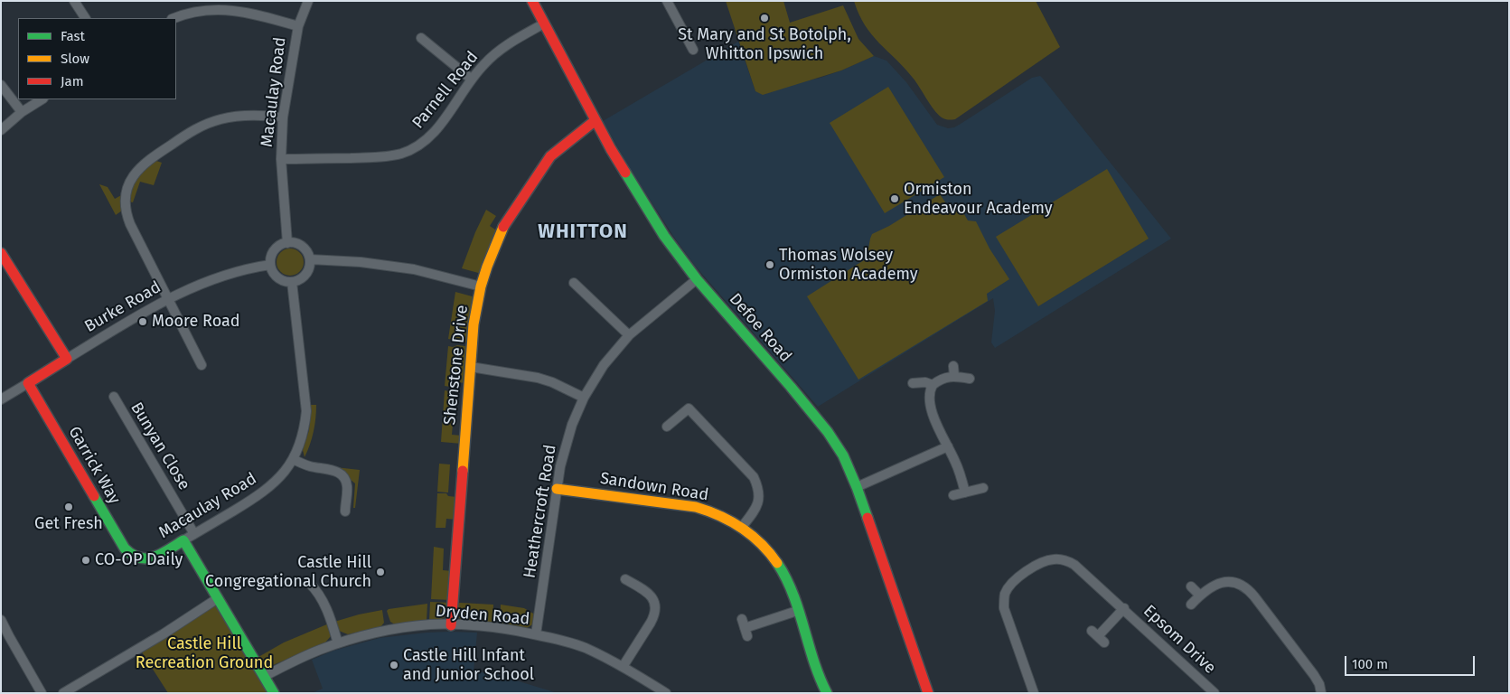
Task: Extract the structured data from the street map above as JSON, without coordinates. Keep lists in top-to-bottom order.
{
  "streets": {
    "street": [
      "Parnell Road",
      "Macaulay Road",
      "Burke Road",
      "Defoe Road",
      "Shenstone Drive",
      "Bunyan Close",
      "Garrick Way",
      "Sandown Road",
      "Heathercroft Road",
      "Dryden Road",
      "Epsom Drive"
    ]
  },
  "crossings": [
    ["Parnell Road", "Macaulay Road"],
    ["Parnell Road", "Defoe Road"],
    ["Macaulay Road", "Burke Road"],
    ["Macaulay Road", "Bunyan Close"],
    ["Macaulay Road", "Garrick Way"],
    ["Burke Road", "Garrick Way"],
    ["Defoe Road", "Shenstone Drive"],
    ["Defoe Road", "Heathercroft Road"],
    ["Shenstone Drive", "Dryden Road"],
    ["Sandown Road", "Heathercroft Road"],
    ["Heathercroft Road", "Dryden Road"]
  ],
  "districts": ["WHITTON"],
  "parks": ["Castle Hill Recreation Ground"],
  "places": [
    "St Mary and St Botolph, Whitton Ipswich",
    "Ormiston Endeavour Academy",
    "Thomas Wolsey Ormiston Academy",
    "Moore Road",
    "Get Fresh",
    "CO-OP Daily",
    "Castle Hill Congregational Church",
    "Castle Hill Infant and Junior School"
  ],
  "legend": ["Fast", "Slow", "Jam"],
  "scale_bar": "100 m"
}
